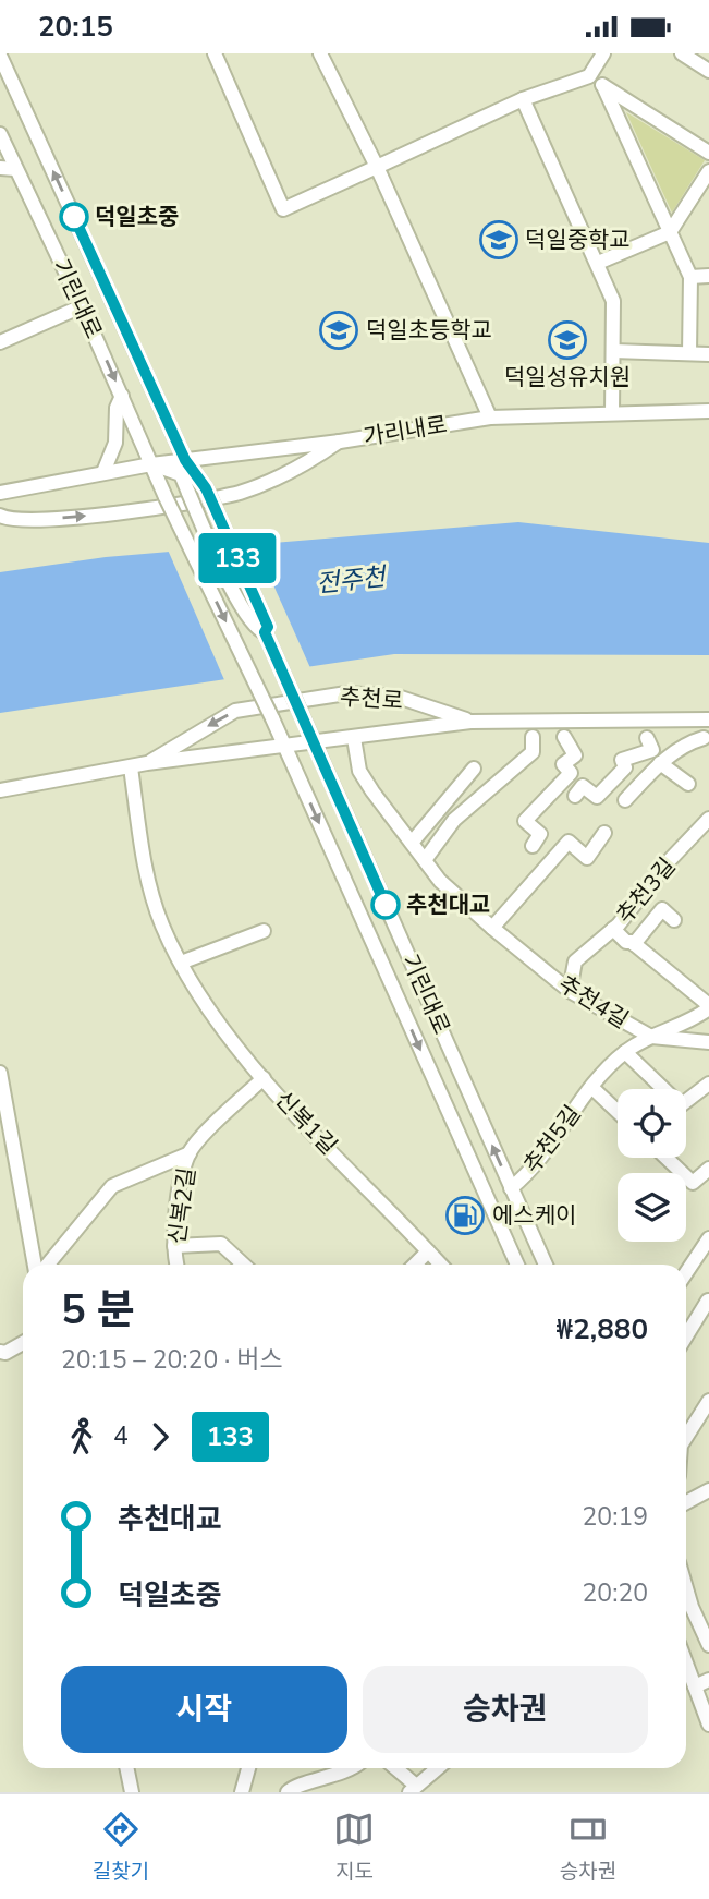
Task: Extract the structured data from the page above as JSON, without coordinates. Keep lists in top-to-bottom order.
{
  "streets": {
    "street": [
      "기린대로",
      "가리내로",
      "추천로",
      "추천3길",
      "추천4길",
      "신복1길",
      "추천5길",
      "신복2길"
    ]
  },
  "crossings": [
    ["기린대로", "가리내로"],
    ["기린대로", "추천로"],
    ["기린대로", "추천5길"],
    ["추천로", "추천4길"],
    ["추천로", "신복1길"],
    ["추천3길", "추천4길"],
    ["추천3길", "추천5길"],
    ["추천4길", "추천5길"],
    ["신복1길", "신복2길"]
  ],
  "water": ["전주천"],
  "places": {
    "other": ["덕일초중", "추천대교"],
    "school or university": ["덕일중학교", "덕일초등학교", "덕일성유치원"],
    "fuel station": ["에스케이"]
  },
  "lines": ["bus line 133"],
  "page": {
    "status": "20:15",
    "on_map": "133",
    "heading": ["5 분", "20:15 – 20:20 · 버스", "₩2,880"],
    "legs": ["4", "133"],
    "list": [
      {
        "name": "추천대교",
        "value": "20:19"
      },
      {
        "name": "덕일초중",
        "value": "20:20"
      }
    ],
    "buttons": ["시작", "승차권"],
    "tabs": ["길찾기", "지도", "승차권"]
  }
}
